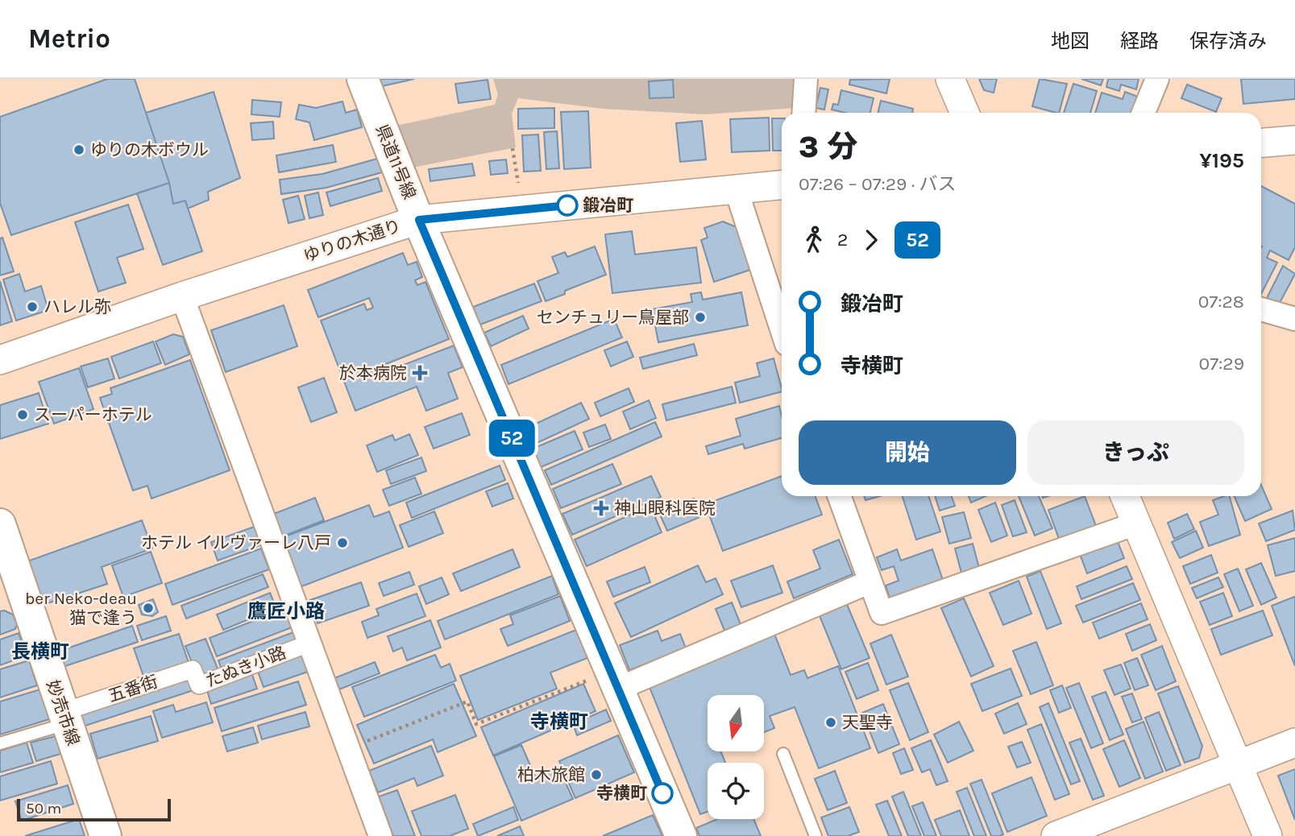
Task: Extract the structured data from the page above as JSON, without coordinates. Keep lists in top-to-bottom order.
{
  "streets": {
    "main road": ["県道11号線", "妙売市線"],
    "street": ["ゆりの木通り", "たぬき小路", "五番街"]
  },
  "crossings": [
    ["県道11号線", "ゆりの木通り"],
    ["たぬき小路", "五番街"],
    ["五番街", "妙売市線"]
  ],
  "districts": ["鷹匠小路", "長横町", "寺横町"],
  "places": {
    "other": [
      "ゆりの木ボウル",
      "鍛冶町",
      "ハレル弥",
      "センチュリー鳥屋部",
      "スーパーホテル",
      "ホテル イルヴァーレ八戸",
      "ber Neko-deau 猫で逢う",
      "天聖寺",
      "柏木旅館",
      "寺横町"
    ],
    "health": ["於本病院", "神山眼科医院"]
  },
  "lines": ["bus line 52"],
  "scale_bar": "50 m",
  "north": "bottom",
  "page": {
    "header": "Metrio",
    "nav": ["地図", "経路", "保存済み"],
    "on_map": "52",
    "heading": ["3 分", "07:26 – 07:29 · バス", "¥195"],
    "legs": ["2", "52"],
    "list": [
      {
        "name": "鍛冶町",
        "value": "07:28"
      },
      {
        "name": "寺横町",
        "value": "07:29"
      }
    ],
    "buttons": ["開始", "きっぷ"],
    "scale": "50 m"
  }
}
